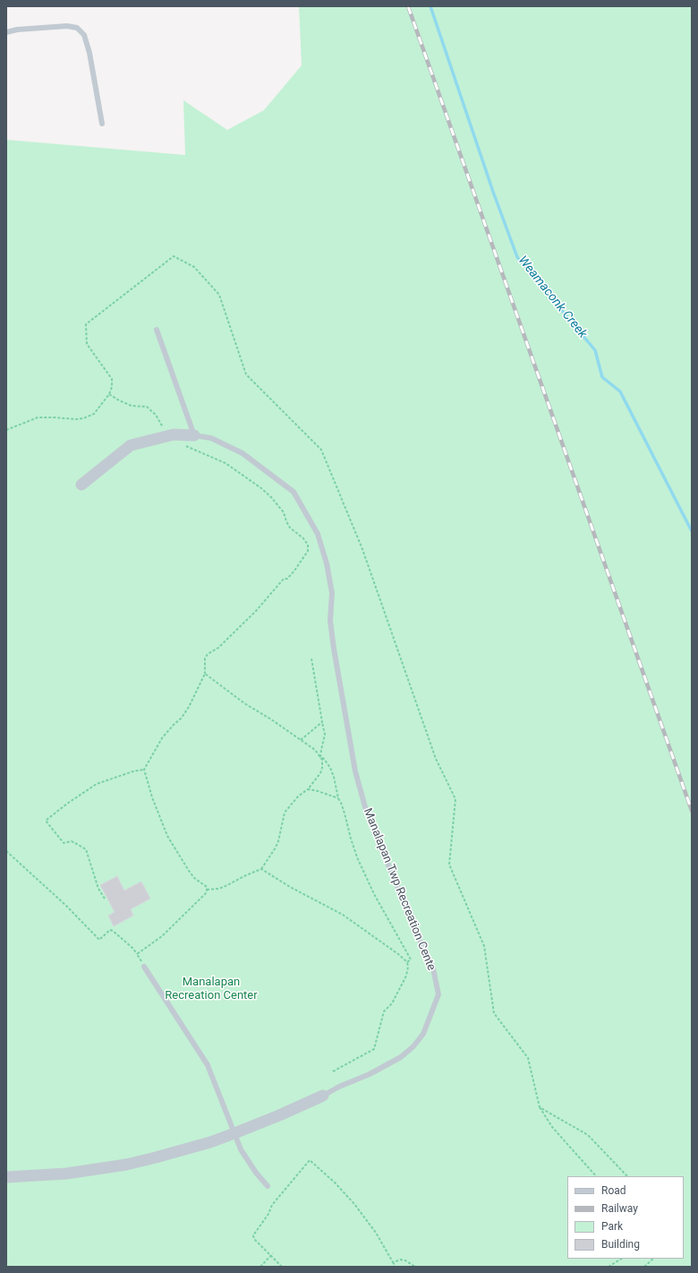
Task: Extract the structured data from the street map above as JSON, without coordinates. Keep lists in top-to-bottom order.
{
  "streets": {
    "street": ["Manalapan Twp Recreation Cente"]
  },
  "water": ["Weamaconk Creek"],
  "parks": ["Manalapan Recreation Center"],
  "legend": [
    "Road",
    "Railway",
    "Park",
    "Building"
  ]
}
